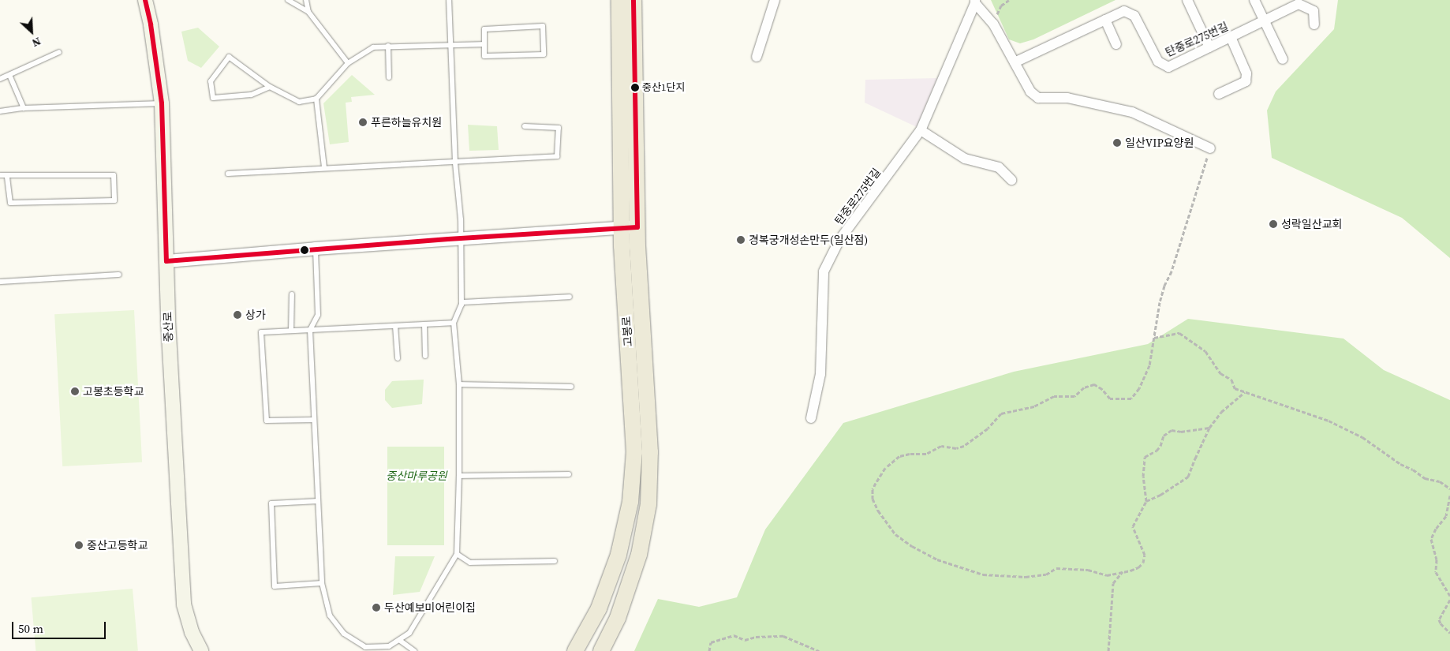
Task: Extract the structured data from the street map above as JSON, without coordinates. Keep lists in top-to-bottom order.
{
  "streets": {
    "main road": ["중산로", "고봉로"],
    "street": ["탄중로275번길"]
  },
  "parks": ["중산마루공원"],
  "places": [
    "중산1단지",
    "푸른하늘유치원",
    "일산VIP요양원",
    "성락일산교회",
    "경복궁개성손만두(일산점)",
    "상가",
    "고봉초등학교",
    "중산고등학교",
    "두산예보미어린이집"
  ],
  "scale_bar": "50 m",
  "north": "bottom right"
}
